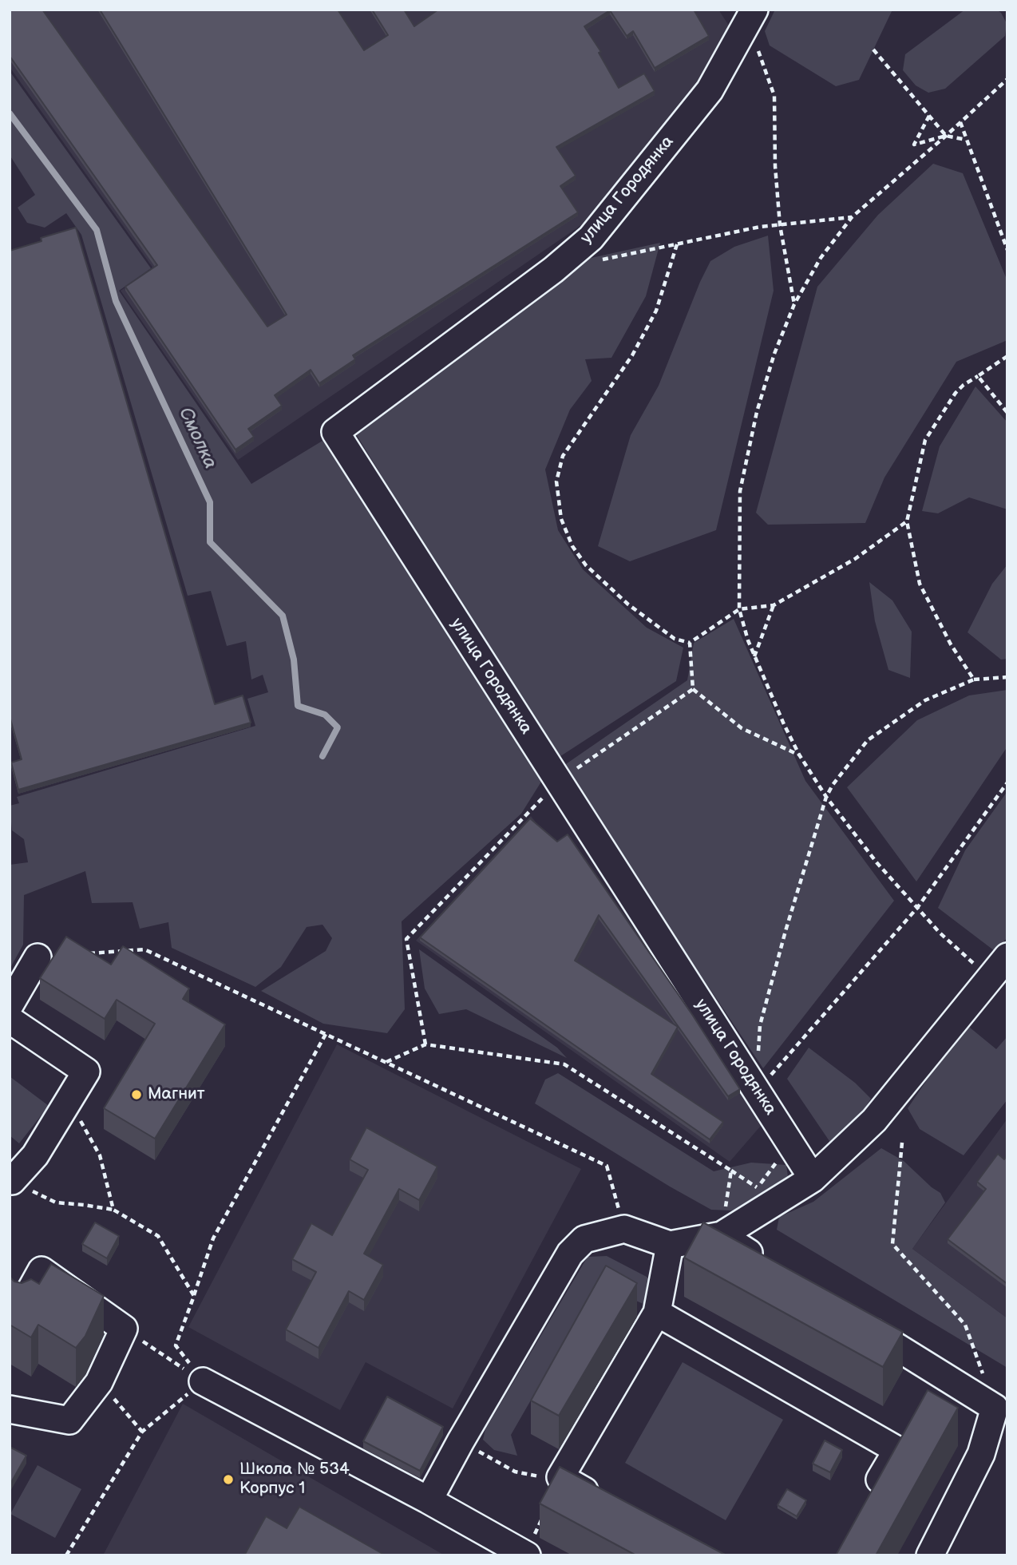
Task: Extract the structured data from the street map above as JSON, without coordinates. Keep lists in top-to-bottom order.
{
  "streets": {
    "street": ["улица Городянка"]
  },
  "water": ["Смолка"],
  "places": ["Магнит", "Школа № 534 Корпус 1"]
}
